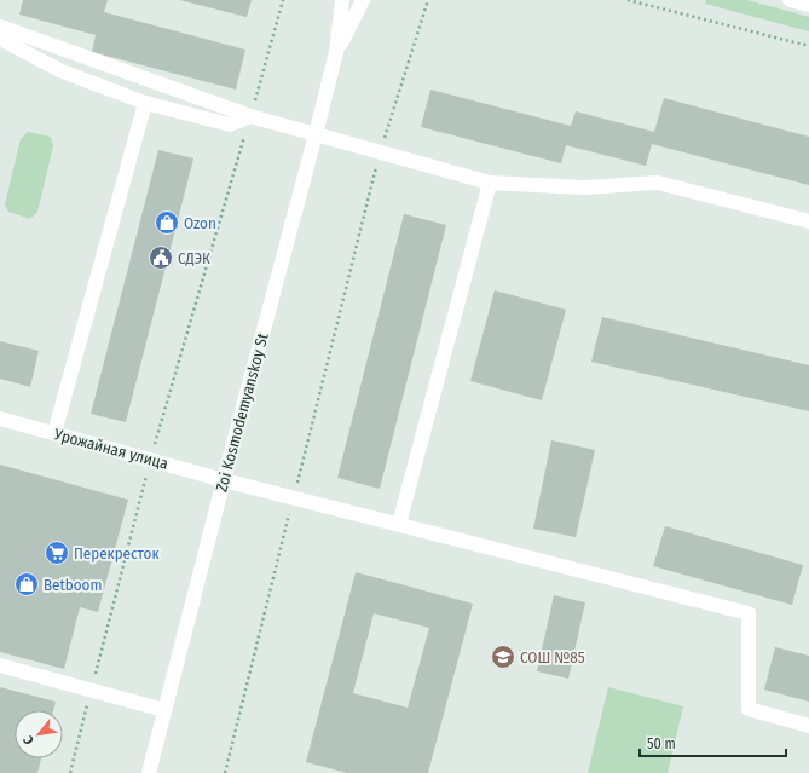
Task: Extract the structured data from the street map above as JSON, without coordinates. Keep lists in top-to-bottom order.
{
  "streets": {
    "street": ["Zoi Kosmodemyanskoy St", "Урожайная улица"]
  },
  "crossings": [
    ["Zoi Kosmodemyanskoy St", "Урожайная улица"]
  ],
  "places": {
    "shop": ["Ozon", "Betboom"],
    "public building": ["СДЭК"],
    "supermarket": ["Перекресток"],
    "school or university": ["СОШ №85"]
  },
  "scale_bar": "50 m",
  "north": "bottom left"
}
